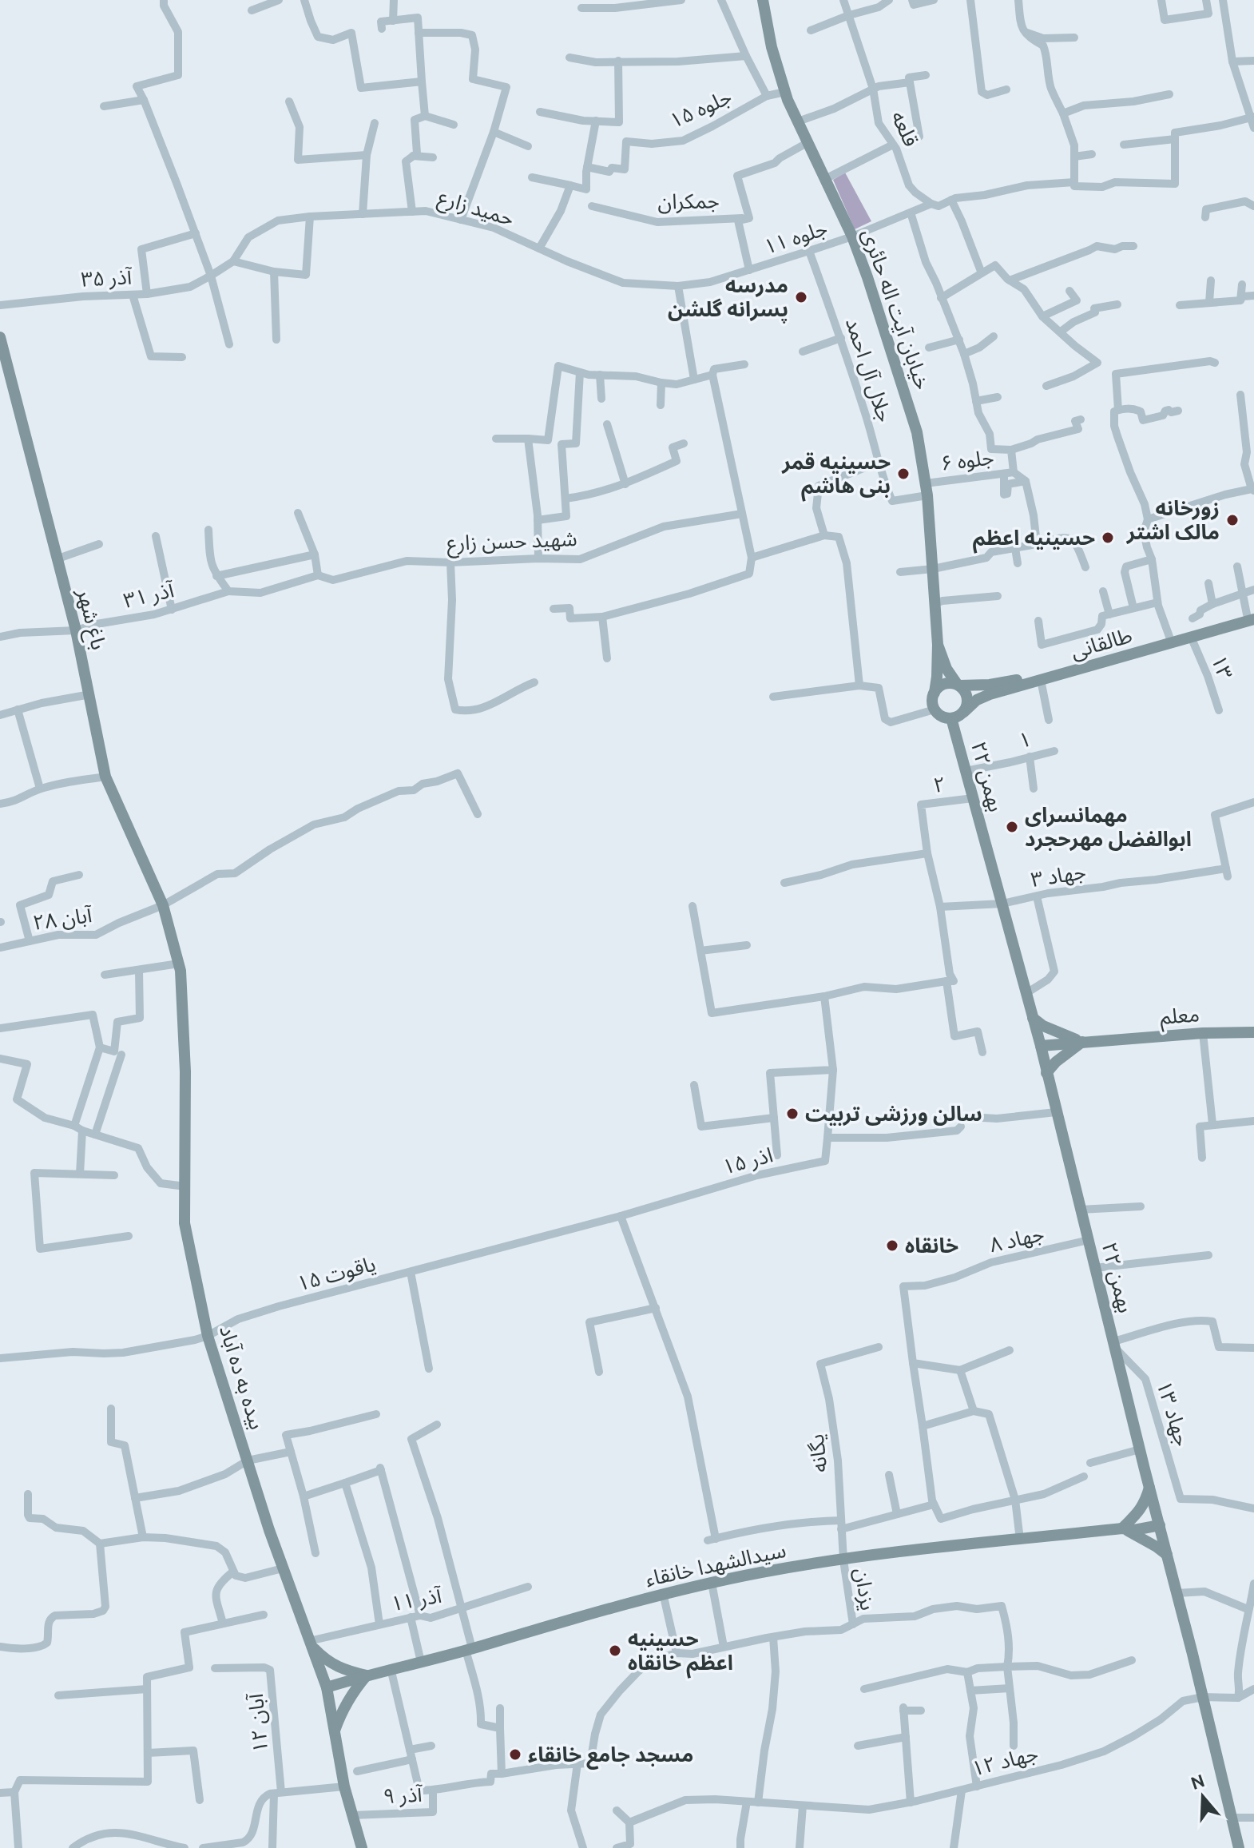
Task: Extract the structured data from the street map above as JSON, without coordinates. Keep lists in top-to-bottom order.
{
  "streets": {
    "main road": [
      "خیابان آیت اله حائری",
      "باغ شهر",
      "طالقانی",
      "۲۲ بهمن",
      "معلم",
      "بیده به ده آباد",
      "سیدالشهدا خانقاء"
    ],
    "street": [
      "جلوه ۱۵",
      "قلعه",
      "جمکران",
      "حمید زارع",
      "جلوه ۱۱",
      "آذر ۳۵",
      "جلال آل احمد",
      "جلوه ۶",
      "شهید حسن زارع",
      "آذر ۳۱",
      "۱۳",
      "۱",
      "۲",
      "جهاد ۳",
      "آبان ۲۸",
      "اذر ۱۵",
      "جهاد ۸",
      "یاقوت ۱۵",
      "جهاد ۱۳",
      "یگانه",
      "یزدان",
      "آذر ۱۱",
      "آبان ۱۲",
      "جهاد ۱۲",
      "آذر ۹"
    ]
  },
  "crossings": [
    ["جلوه ۱۵", "خیابان آیت اله حائری"],
    ["قلعه", "جلوه ۱۱"],
    ["حمید زارع", "جلوه ۱۱"],
    ["حمید زارع", "آذر ۳۵"],
    ["جلوه ۱۱", "خیابان آیت اله حائری"],
    ["جلوه ۱۱", "جلال آل احمد"],
    ["خیابان آیت اله حائری", "جلوه ۶"],
    ["جلال آل احمد", "جلوه ۶"],
    ["شهید حسن زارع", "آذر ۳۱"],
    ["آذر ۳۱", "باغ شهر"],
    ["باغ شهر", "آبان ۲۸"],
    ["باغ شهر", "بیده به ده آباد"],
    ["طالقانی", "۱۳"],
    ["طالقانی", "۲۲ بهمن"],
    ["۱", "۲۲ بهمن"],
    ["۲۲ بهمن", "۲"],
    ["۲۲ بهمن", "جهاد ۳"],
    ["۲۲ بهمن", "معلم"],
    ["۲۲ بهمن", "جهاد ۸"],
    ["۲۲ بهمن", "جهاد ۱۳"],
    ["۲۲ بهمن", "سیدالشهدا خانقاء"],
    ["۲۲ بهمن", "جهاد ۱۲"],
    ["آبان ۲۸", "بیده به ده آباد"],
    ["اذر ۱۵", "یاقوت ۱۵"],
    ["یاقوت ۱۵", "بیده به ده آباد"],
    ["بیده به ده آباد", "سیدالشهدا خانقاء"],
    ["بیده به ده آباد", "آذر ۱۱"],
    ["بیده به ده آباد", "آذر ۹"],
    ["یگانه", "سیدالشهدا خانقاء"],
    ["یگانه", "یزدان"],
    ["سیدالشهدا خانقاء", "یزدان"]
  ],
  "places": [
    "مدرسه پسرانه گلشن",
    "حسینیه قمر بنی هاشم",
    "زورخانه مالک اشتر",
    "حسینیه اعظم",
    "مهمانسرای ابوالفضل مهرحجرد",
    "سالن ورزشی تربیت",
    "خانقاه",
    "حسینیه اعظم خانقاه",
    "مسجد جامع خانقاء"
  ],
  "north": "top"
}
